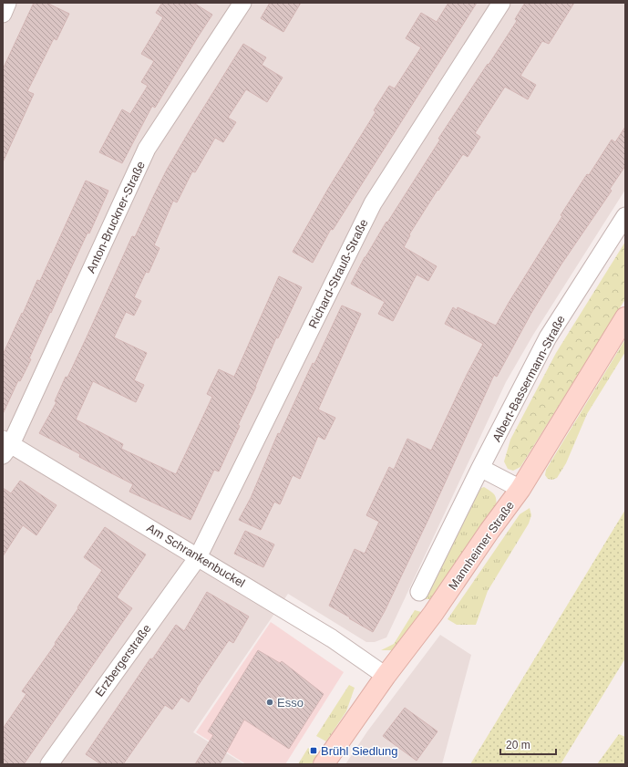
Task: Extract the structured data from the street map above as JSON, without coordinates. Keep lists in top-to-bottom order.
{
  "streets": {
    "main road": ["Mannheimer Straße"],
    "street": [
      "Anton-Bruckner-Straße",
      "Richard-Strauß-Straße",
      "Albert-Bassermann-Straße",
      "Am Schrankenbuckel",
      "Erzbergerstraße"
    ]
  },
  "crossings": [
    ["Anton-Bruckner-Straße", "Am Schrankenbuckel"],
    ["Richard-Strauß-Straße", "Am Schrankenbuckel"],
    ["Richard-Strauß-Straße", "Erzbergerstraße"],
    ["Mannheimer Straße", "Am Schrankenbuckel"],
    ["Am Schrankenbuckel", "Erzbergerstraße"]
  ],
  "places": {
    "other": ["Esso"],
    "transit": ["Brühl Siedlung"]
  },
  "scale_bar": "20 m"
}
